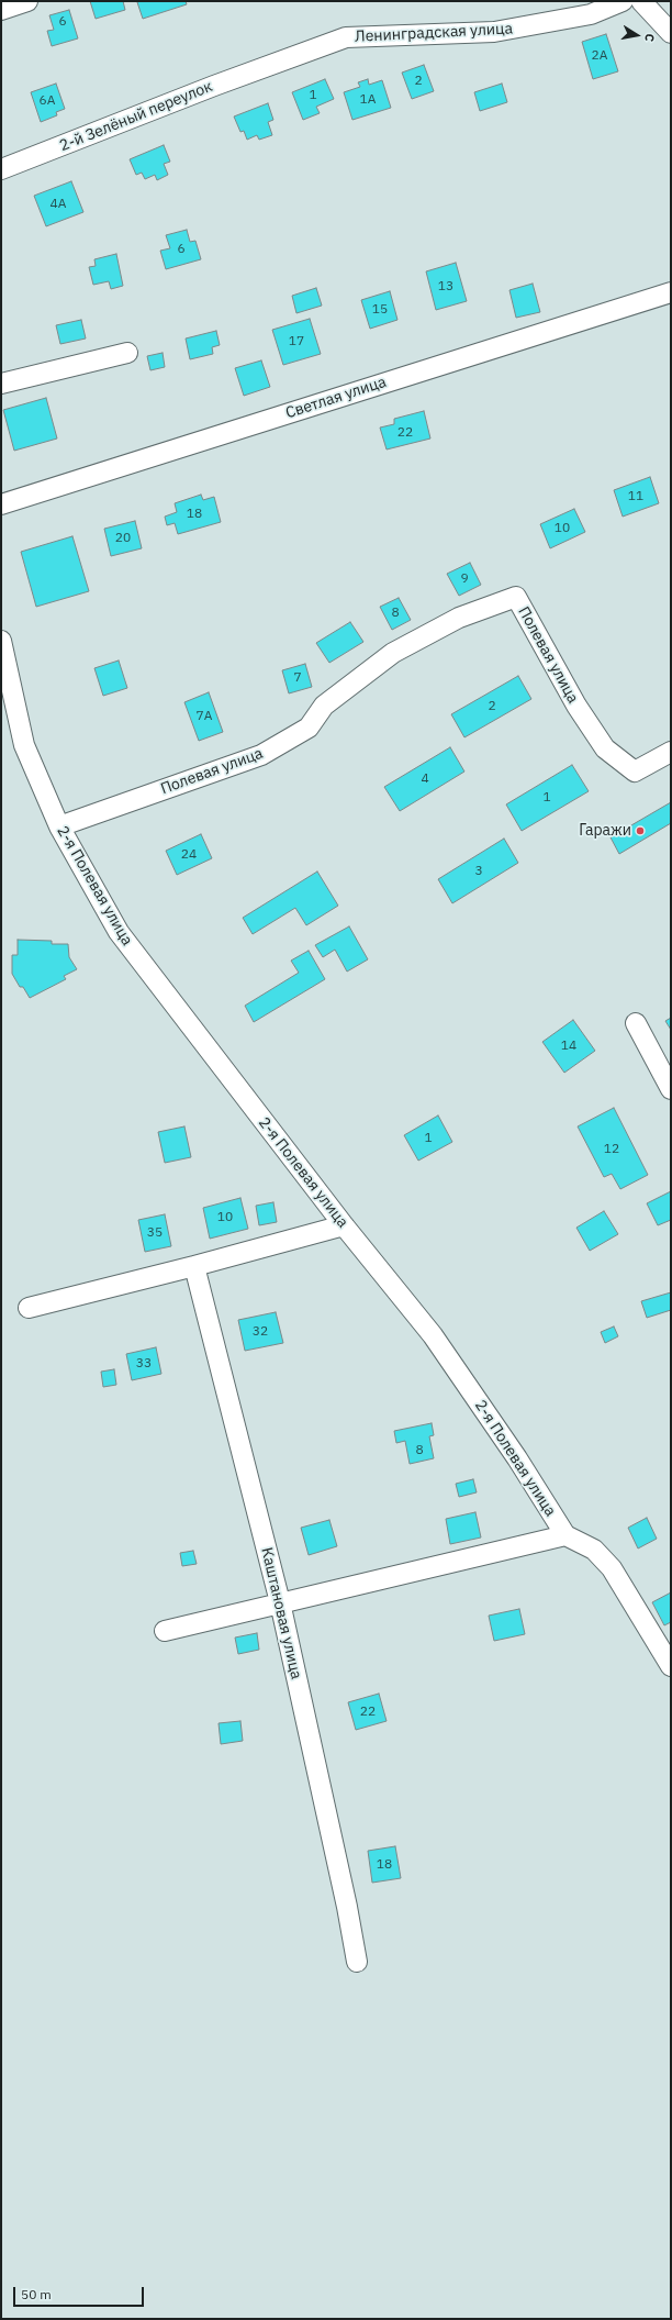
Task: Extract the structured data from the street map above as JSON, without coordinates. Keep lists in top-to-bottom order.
{
  "streets": {
    "street": [
      "Ленинградская улица",
      "2-й Зелёный переулок",
      "Светлая улица",
      "Полевая улица",
      "2-я Полевая улица",
      "Каштановая улица"
    ]
  },
  "crossings": [
    ["Ленинградская улица", "2-й Зелёный переулок"],
    ["Полевая улица", "2-я Полевая улица"]
  ],
  "places": ["Гаражи"],
  "house_numbers": [
    "6",
    "2А",
    "2",
    "1",
    "1А",
    "6А",
    "4А",
    "6",
    "13",
    "15",
    "17",
    "22",
    "11",
    "18",
    "10",
    "20",
    "9",
    "8",
    "7",
    "2",
    "7А",
    "4",
    "1",
    "24",
    "3",
    "14",
    "1",
    "12",
    "10",
    "35",
    "32",
    "33",
    "8",
    "22",
    "18"
  ],
  "scale_bar": "50 m",
  "north": "right"
}
